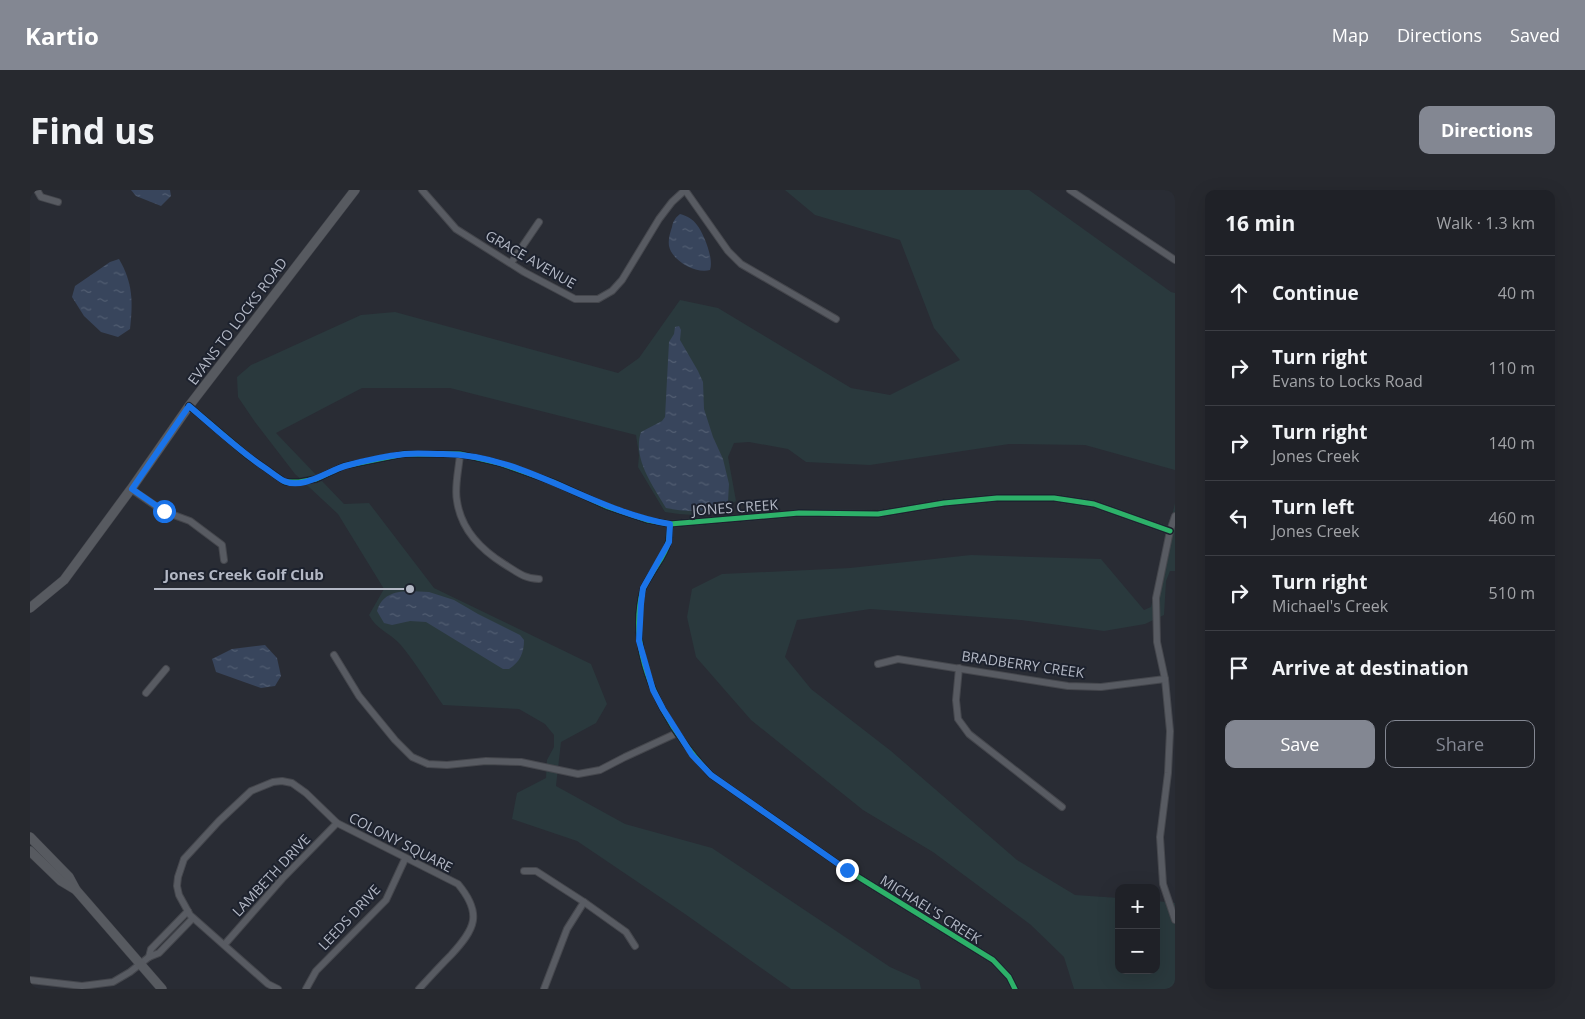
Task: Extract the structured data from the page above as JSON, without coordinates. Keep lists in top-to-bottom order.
{
  "streets": {
    "street": [
      "GRACE AVENUE",
      "EVANS TO LOCKS ROAD",
      "JONES CREEK",
      "BRADBERRY CREEK",
      "COLONY SQUARE",
      "LAMBETH DRIVE",
      "MICHAEL'S CREEK",
      "LEEDS DRIVE"
    ]
  },
  "crossings": [
    ["EVANS TO LOCKS ROAD", "JONES CREEK"],
    ["JONES CREEK", "MICHAEL'S CREEK"],
    ["COLONY SQUARE", "LAMBETH DRIVE"],
    ["COLONY SQUARE", "LEEDS DRIVE"]
  ],
  "places": ["Jones Creek Golf Club"],
  "page": {
    "header": "Kartio",
    "nav": ["Map", "Directions", "Saved"],
    "buttons": [
      "Directions",
      ["Save", "Share"]
    ],
    "title": "Find us",
    "heading": ["16 min", "Walk · 1.3 km"],
    "list": [
      ["Continue", "40 m"],
      ["Turn right", "Evans to Locks Road", "110 m"],
      ["Turn right", "Jones Creek", "140 m"],
      ["Turn left", "Jones Creek", "460 m"],
      ["Turn right", "Michael's Creek", "510 m"],
      "Arrive at destination"
    ],
    "map_buttons": ["+", "−"]
  }
}
